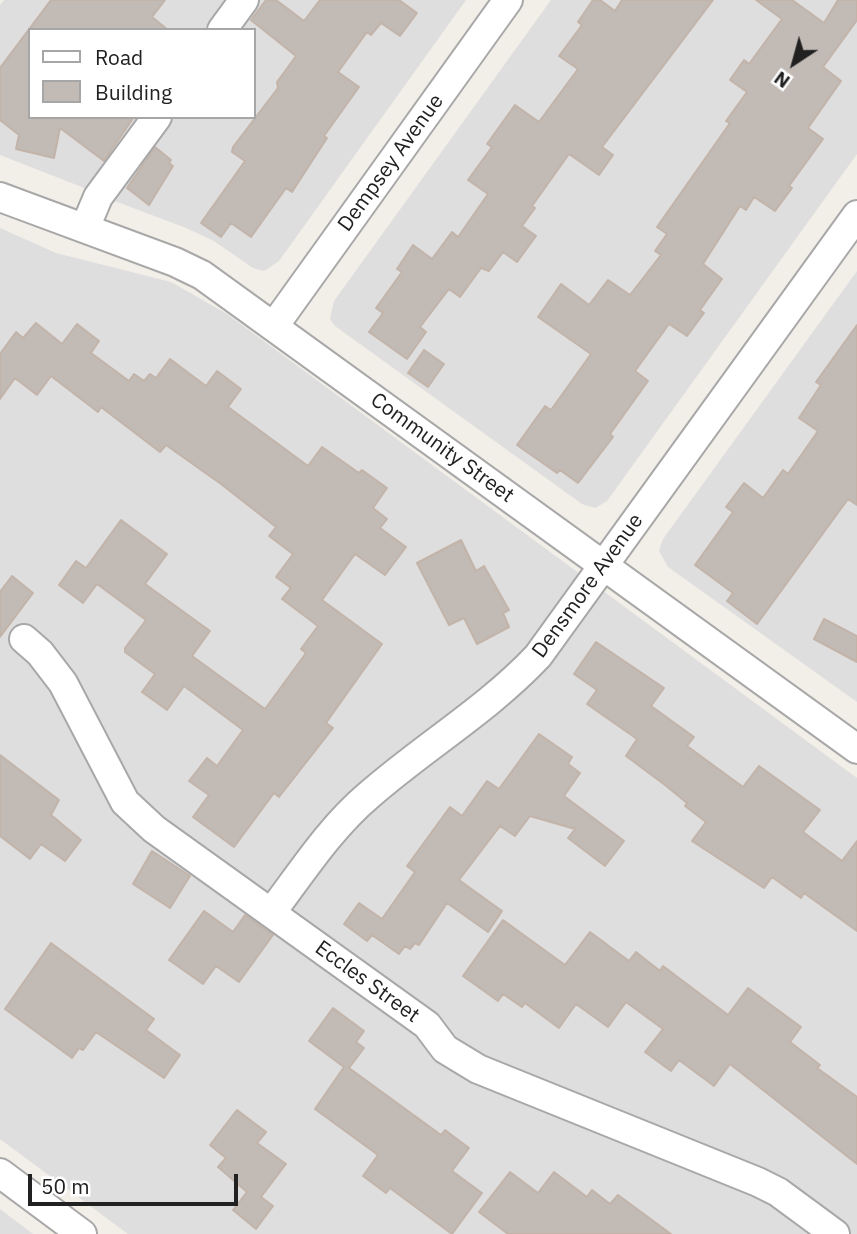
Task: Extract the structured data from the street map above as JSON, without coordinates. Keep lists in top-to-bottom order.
{
  "streets": {
    "street": [
      "Dempsey Avenue",
      "Community Street",
      "Densmore Avenue",
      "Eccles Street"
    ]
  },
  "crossings": [
    ["Dempsey Avenue", "Community Street"],
    ["Community Street", "Densmore Avenue"],
    ["Densmore Avenue", "Eccles Street"]
  ],
  "legend": ["Road", "Building"],
  "scale_bar": "50 m",
  "north": "bottom left"
}
